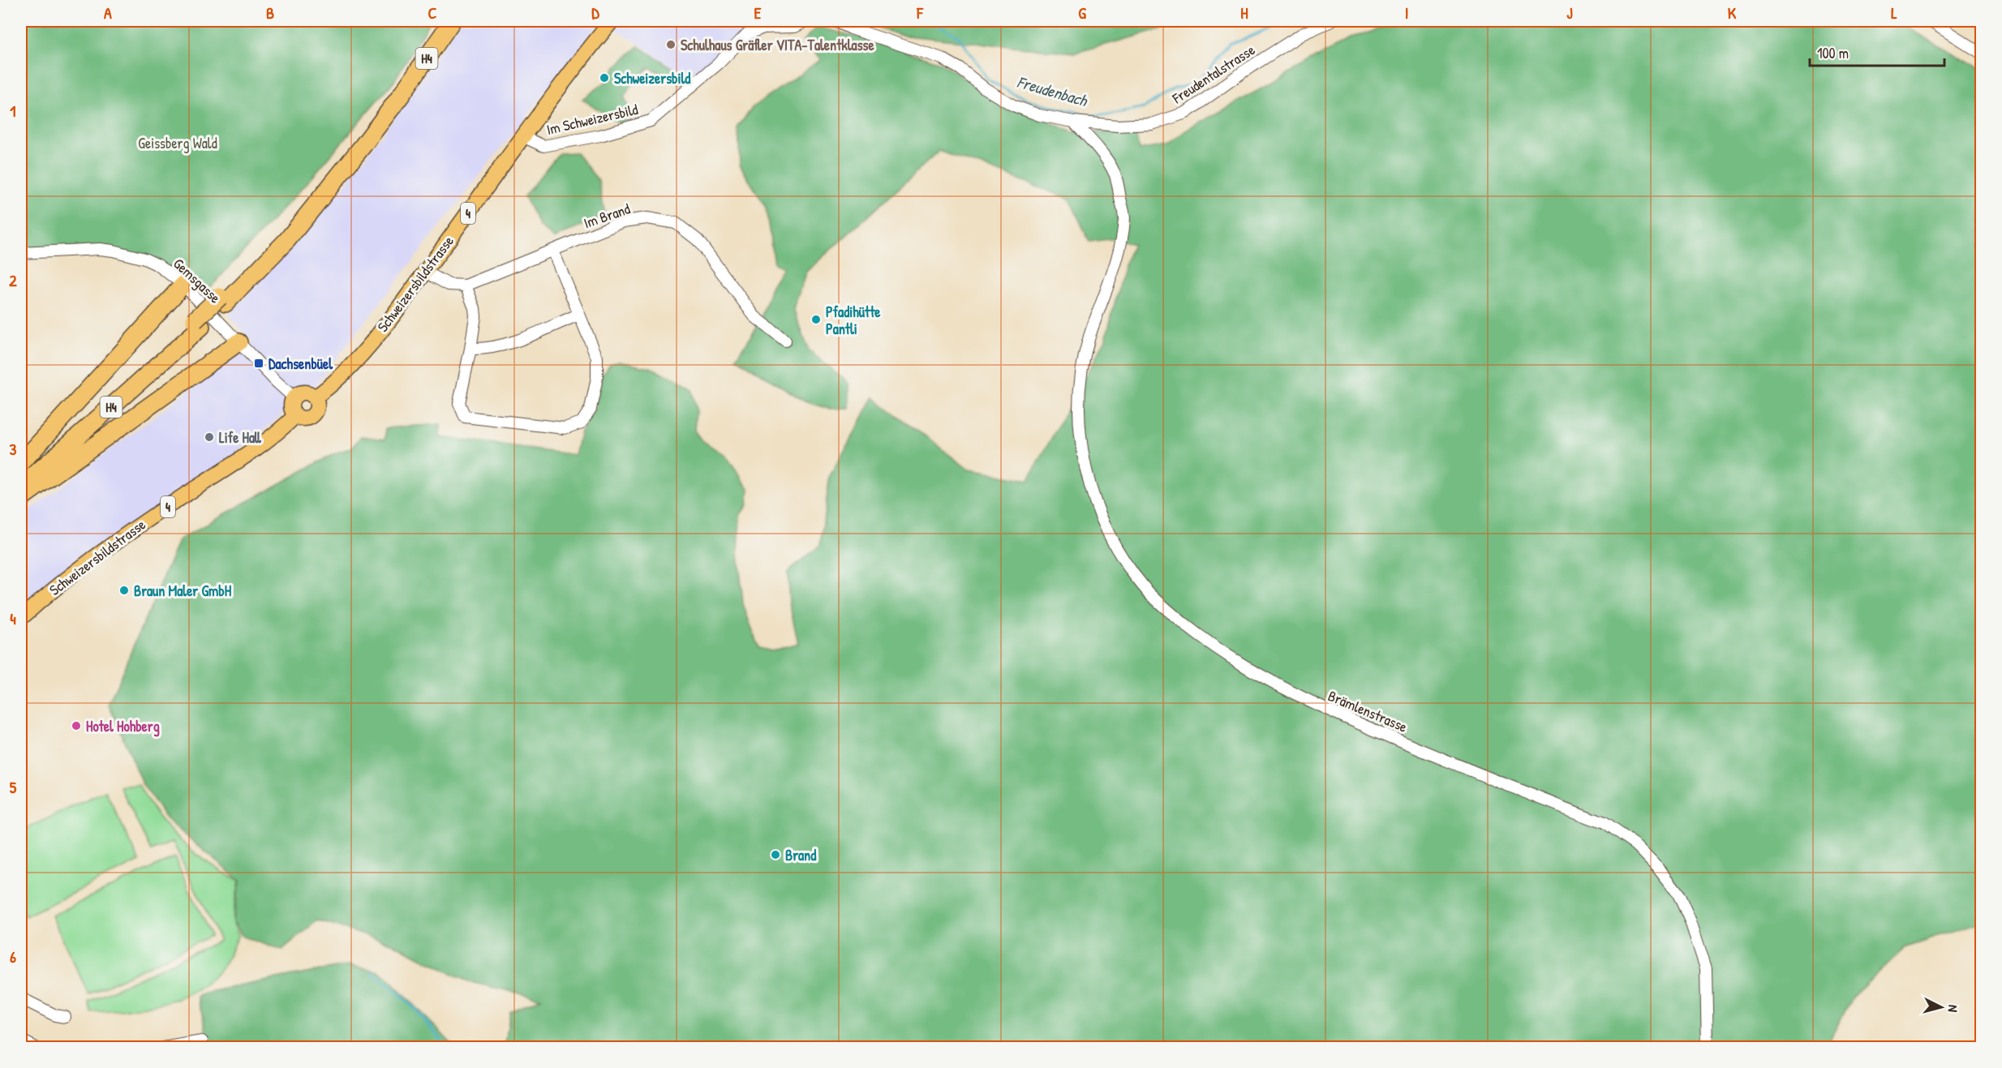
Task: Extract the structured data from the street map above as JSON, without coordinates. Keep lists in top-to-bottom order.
{
  "streets": {
    "highway": ["H4"],
    "main road": ["4", "Schweizersbildstrasse"],
    "street": [
      "Freudentalstrasse",
      "Im Schweizersbild",
      "Im Brand",
      "Gemsgasse",
      "Brämlenstrasse"
    ]
  },
  "crossings": [
    ["Freudentalstrasse", "Brämlenstrasse"],
    ["Im Schweizersbild", "Schweizersbildstrasse"],
    ["4", "Gemsgasse"],
    ["4", "Schweizersbildstrasse"],
    ["Gemsgasse", "Schweizersbildstrasse"]
  ],
  "water": ["Freudenbach"],
  "parks": ["Geissberg Wald"],
  "places": {
    "other": [
      "Schulhaus Gräfler VITA-Talentklasse",
      "Schweizersbild",
      "Pfadihütte Pantli",
      "Life Hall",
      "Braun Maler GmbH",
      "Hotel Hohberg",
      "Brand"
    ],
    "transit": ["Dachsenbüel"]
  },
  "scale_bar": "100 m",
  "north": "right",
  "grid": {
    "columns": [
      "A",
      "B",
      "C",
      "D",
      "E",
      "F",
      "G",
      "H",
      "I",
      "J",
      "K",
      "L"
    ],
    "rows": [
      "1",
      "2",
      "3",
      "4",
      "5",
      "6"
    ]
  }
}
